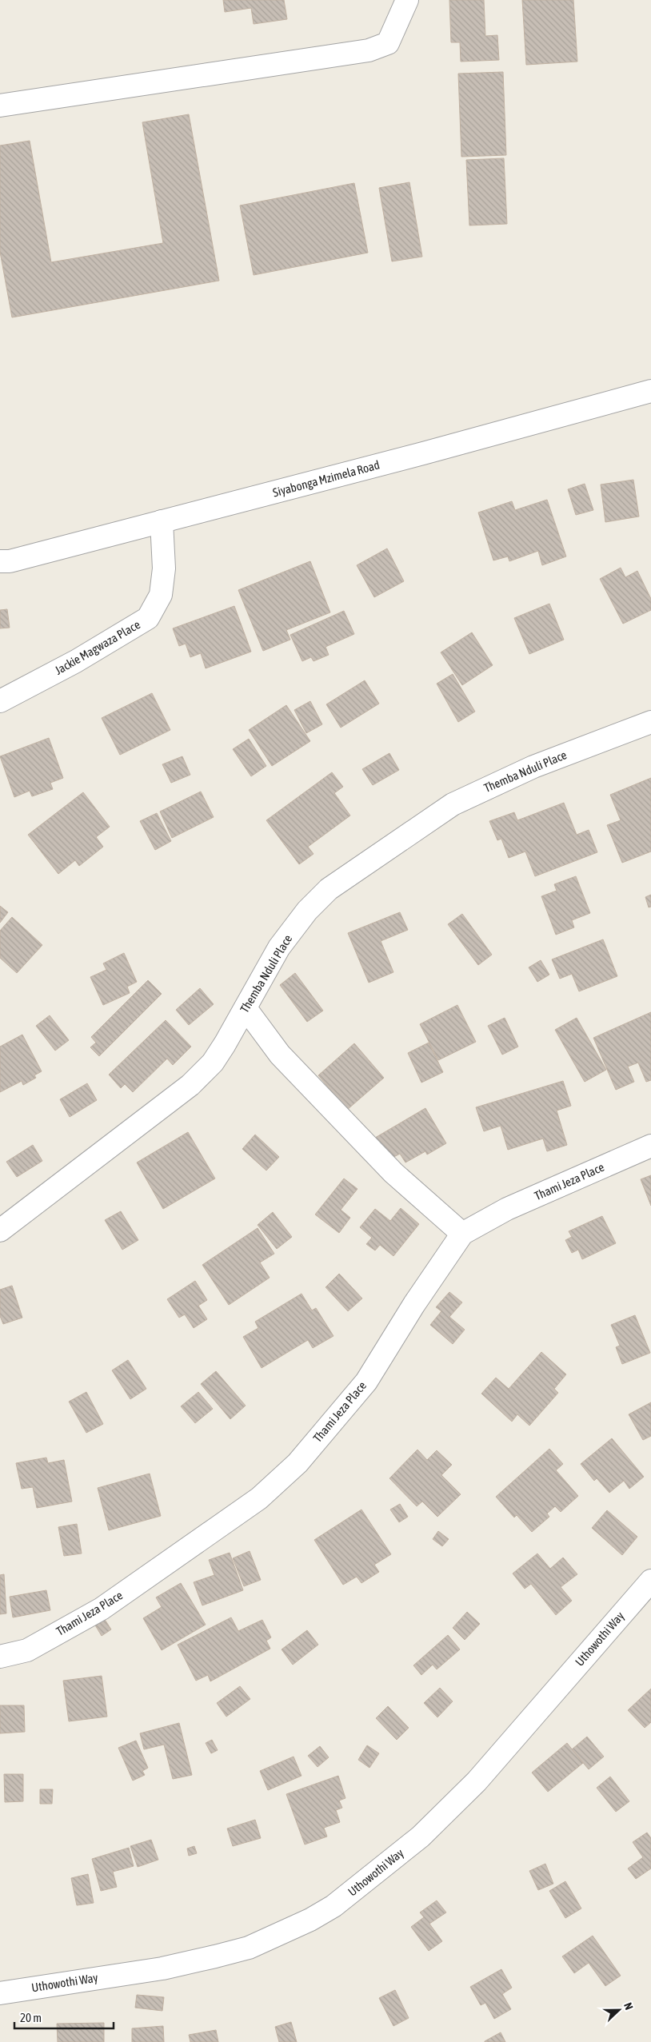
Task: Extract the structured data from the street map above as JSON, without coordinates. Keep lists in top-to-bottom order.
{
  "streets": {
    "street": [
      "Siyabonga Mzimela Road",
      "Jackie Magwaza Place",
      "Themba Nduli Place",
      "Thami Jeza Place",
      "Uthowothi Way"
    ]
  },
  "crossings": [
    ["Siyabonga Mzimela Road", "Jackie Magwaza Place"]
  ],
  "scale_bar": "20 m",
  "north": "right"
}
